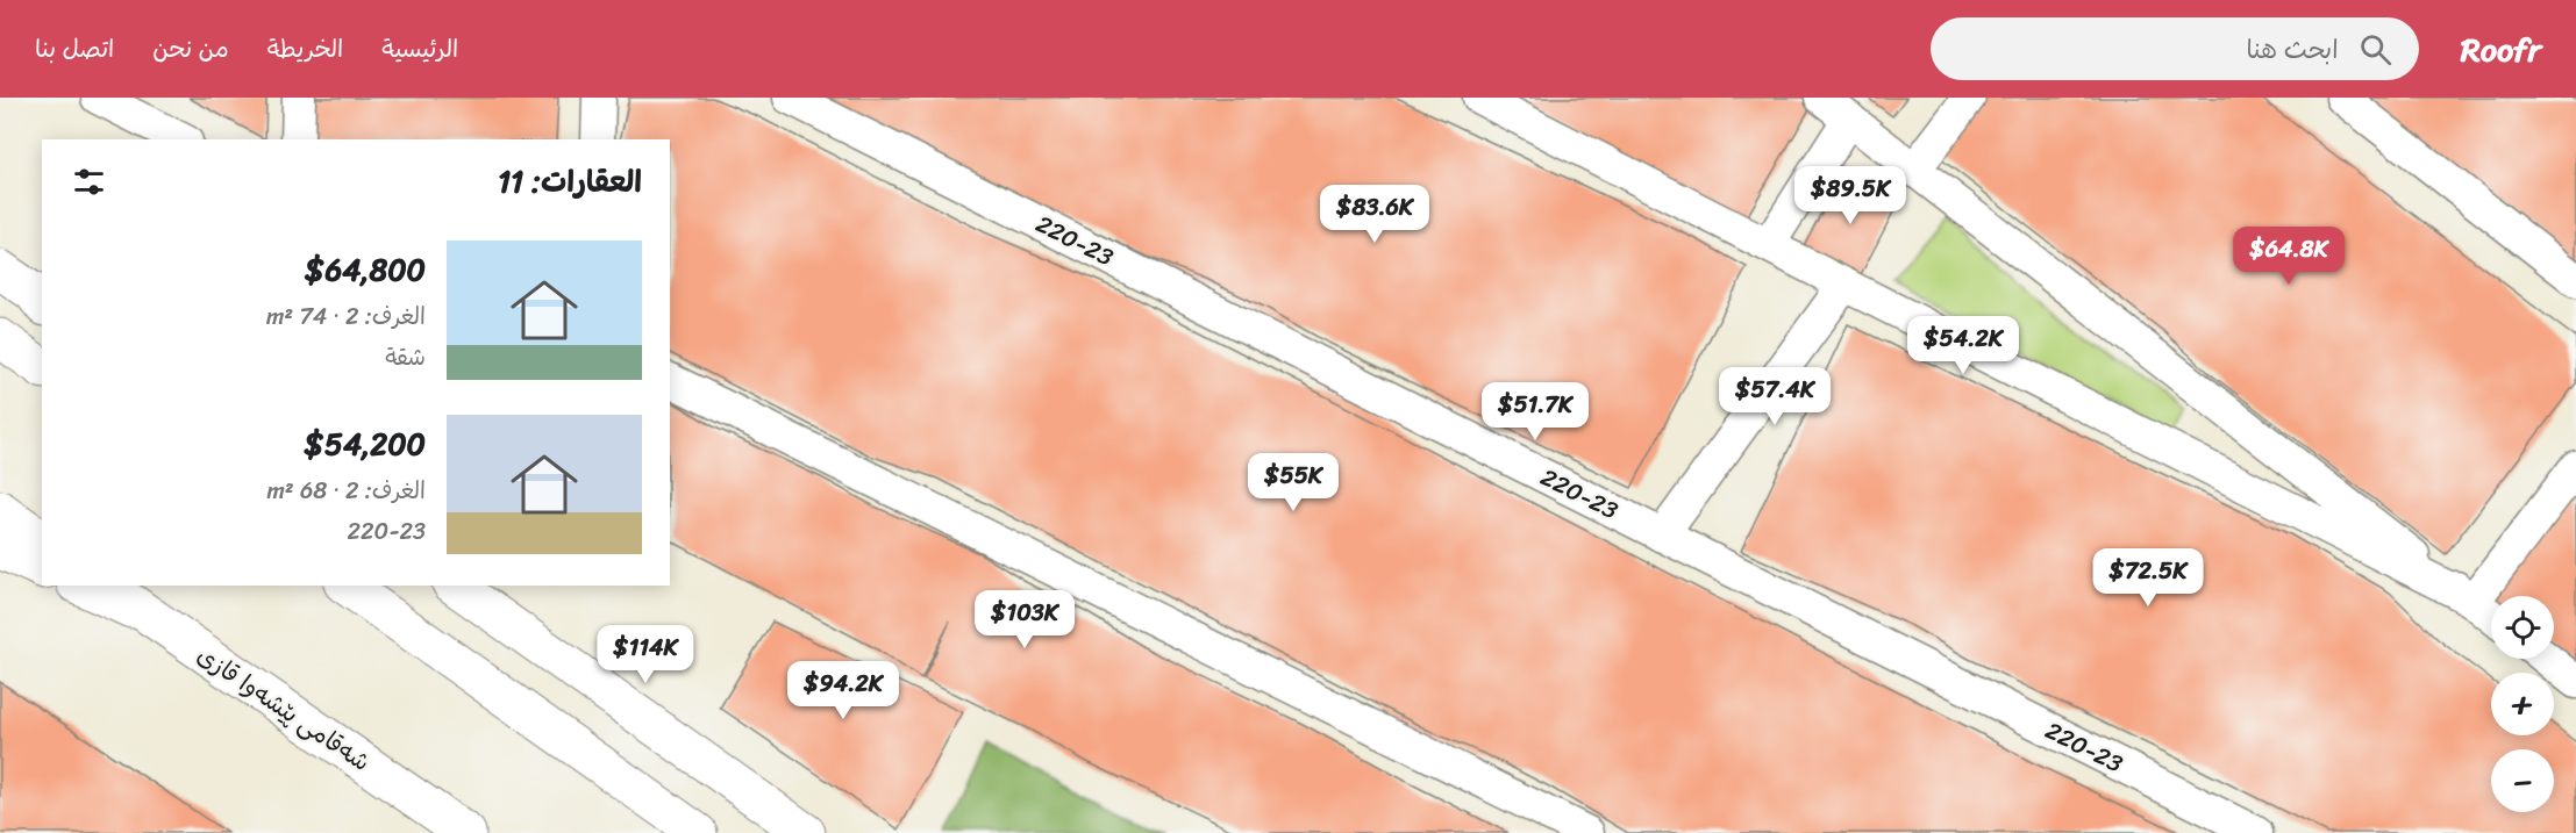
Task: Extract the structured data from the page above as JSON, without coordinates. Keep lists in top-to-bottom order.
{
  "streets": {
    "main road": ["شەقامی پێشەوا قازی"],
    "street": ["220-23"]
  },
  "page": {
    "header": "Roofr",
    "search": "ابحث هنا",
    "nav": [
      "الرئيسية",
      "الخريطة",
      "من نحن",
      "اتصل بنا"
    ],
    "heading": "العقارات: 11",
    "price": [
      "$89.5K",
      "$83.6K",
      "$64.8K",
      "$54.2K",
      "$57.4K",
      "$51.7K",
      "$55K",
      "$72.5K",
      "$103K",
      "$114K",
      "$94.2K"
    ],
    "list": [
      {
        "name": "$64,800",
        "note": "الغرف: 2 · 74 m² · شقة"
      },
      {
        "name": "$54,200",
        "note": "الغرف: 2 · 68 m² · 220-23"
      }
    ],
    "map_buttons": ["+", "−"]
  }
}
